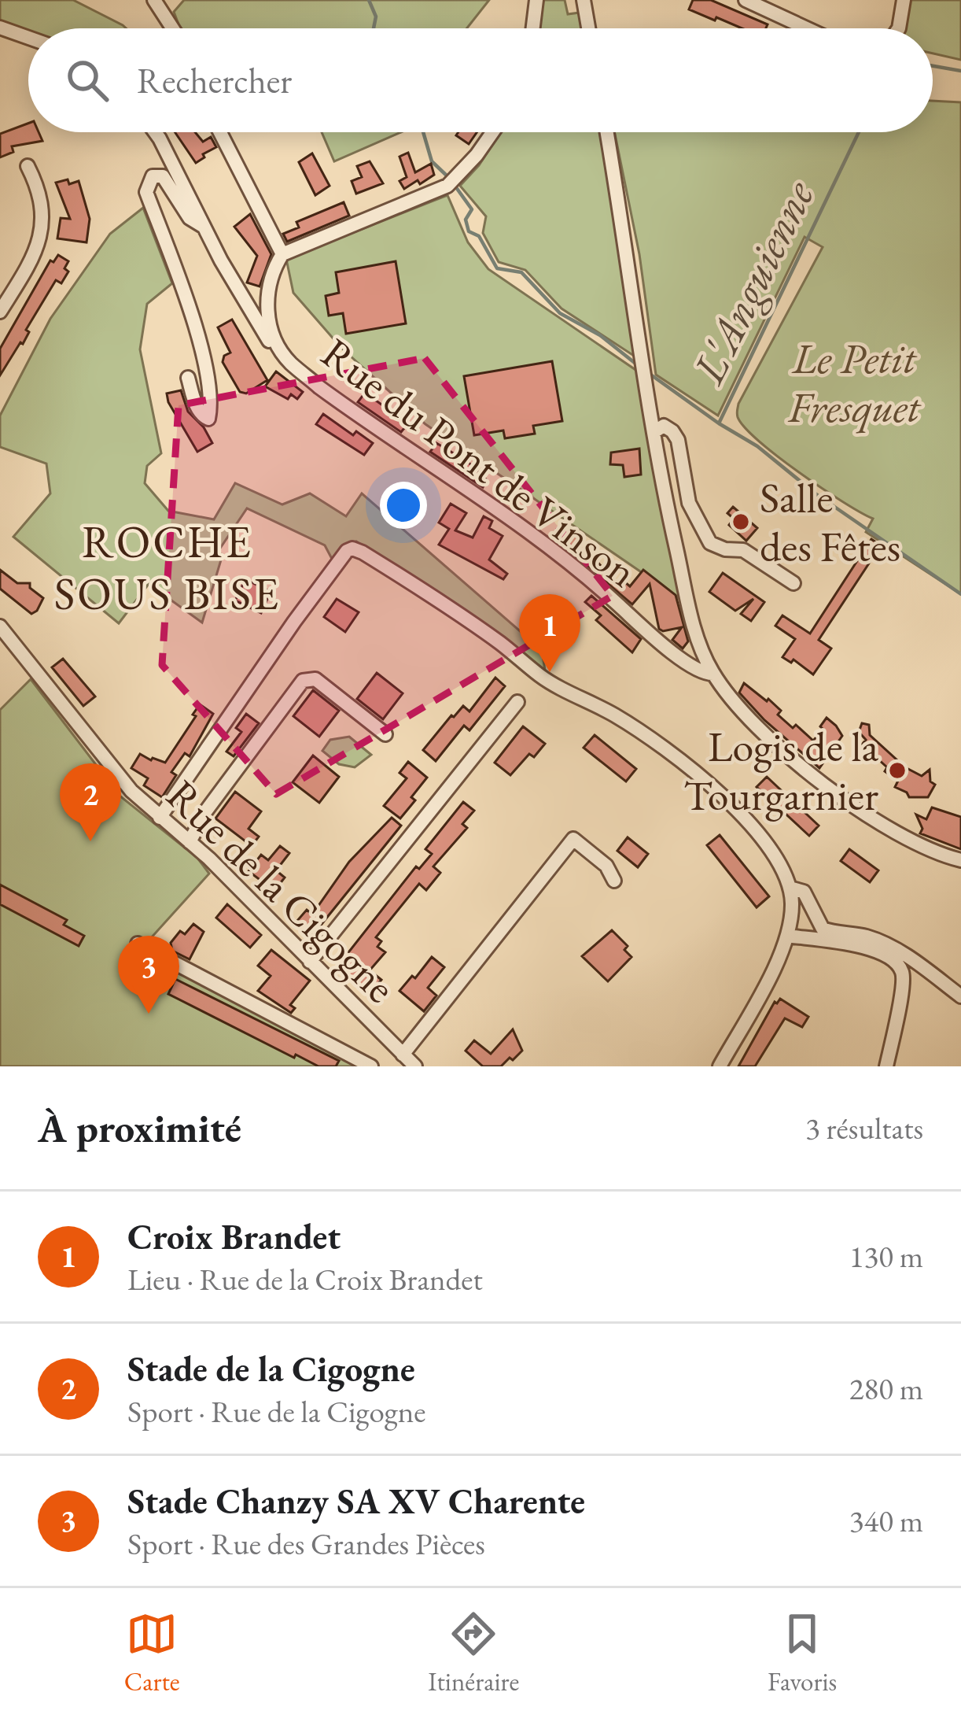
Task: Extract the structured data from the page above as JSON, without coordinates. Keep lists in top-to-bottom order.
{
  "streets": {
    "street": ["Rue du Pont de Vinson", "Rue de la Cigogne"]
  },
  "districts": ["ROCHE SOUS BISE"],
  "water": ["L'Anguienne"],
  "parks": ["Le Petit Fresquet"],
  "places": ["Salle des Fêtes", "Logis de la Tourgarnier"],
  "page": {
    "search": "Rechercher",
    "pins": ["1", "2", "3"],
    "heading": ["À proximité", "3 résultats"],
    "list": [
      {
        "mark": "1",
        "name": "Croix Brandet",
        "note": "Lieu · Rue de la Croix Brandet",
        "value": "130 m"
      },
      {
        "mark": "2",
        "name": "Stade de la Cigogne",
        "note": "Sport · Rue de la Cigogne",
        "value": "280 m"
      },
      {
        "mark": "3",
        "name": "Stade Chanzy SA XV Charente",
        "note": "Sport · Rue des Grandes Pièces",
        "value": "340 m"
      }
    ],
    "nav": ["Carte", "Itinéraire", "Favoris"]
  }
}
